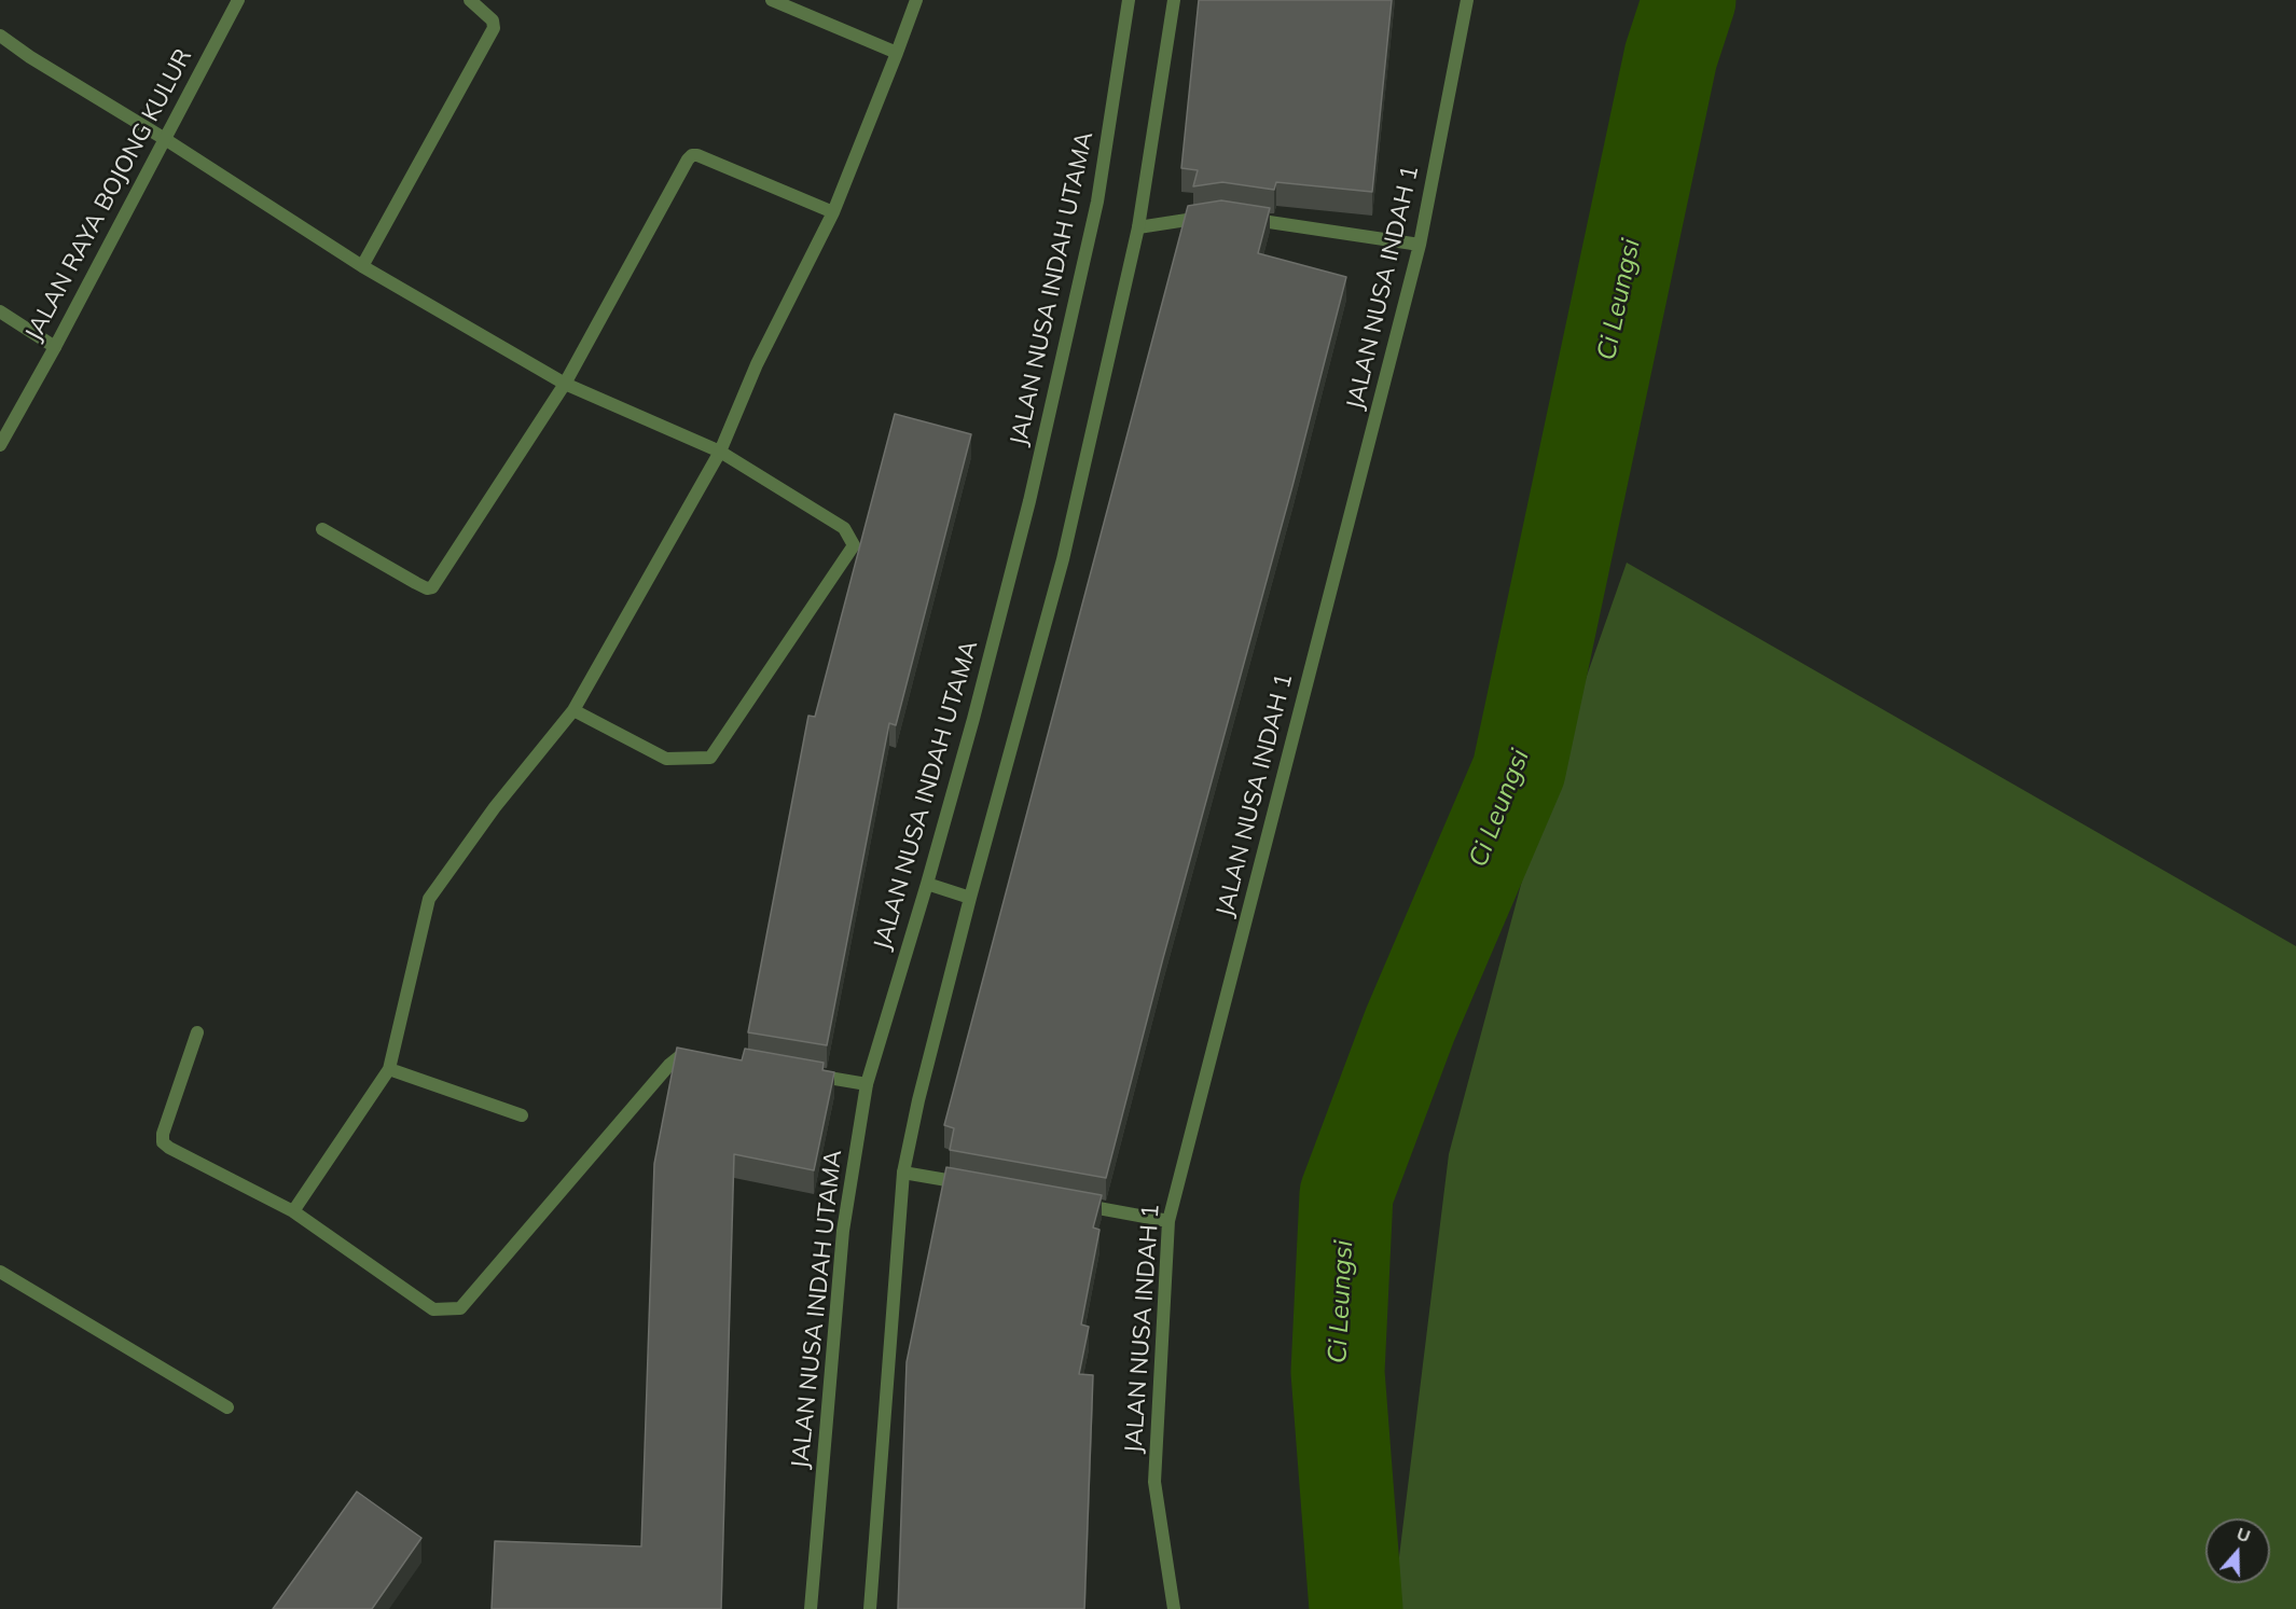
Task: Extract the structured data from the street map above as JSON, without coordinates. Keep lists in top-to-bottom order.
{
  "streets": {
    "street": ["JALAN RAYA BOJONG KULUR", "JALAN NUSA INDAH 1", "JALAN NUSA INDAH UTAMA"]
  },
  "water": ["Ci Leungsi"],
  "north": "top"
}
